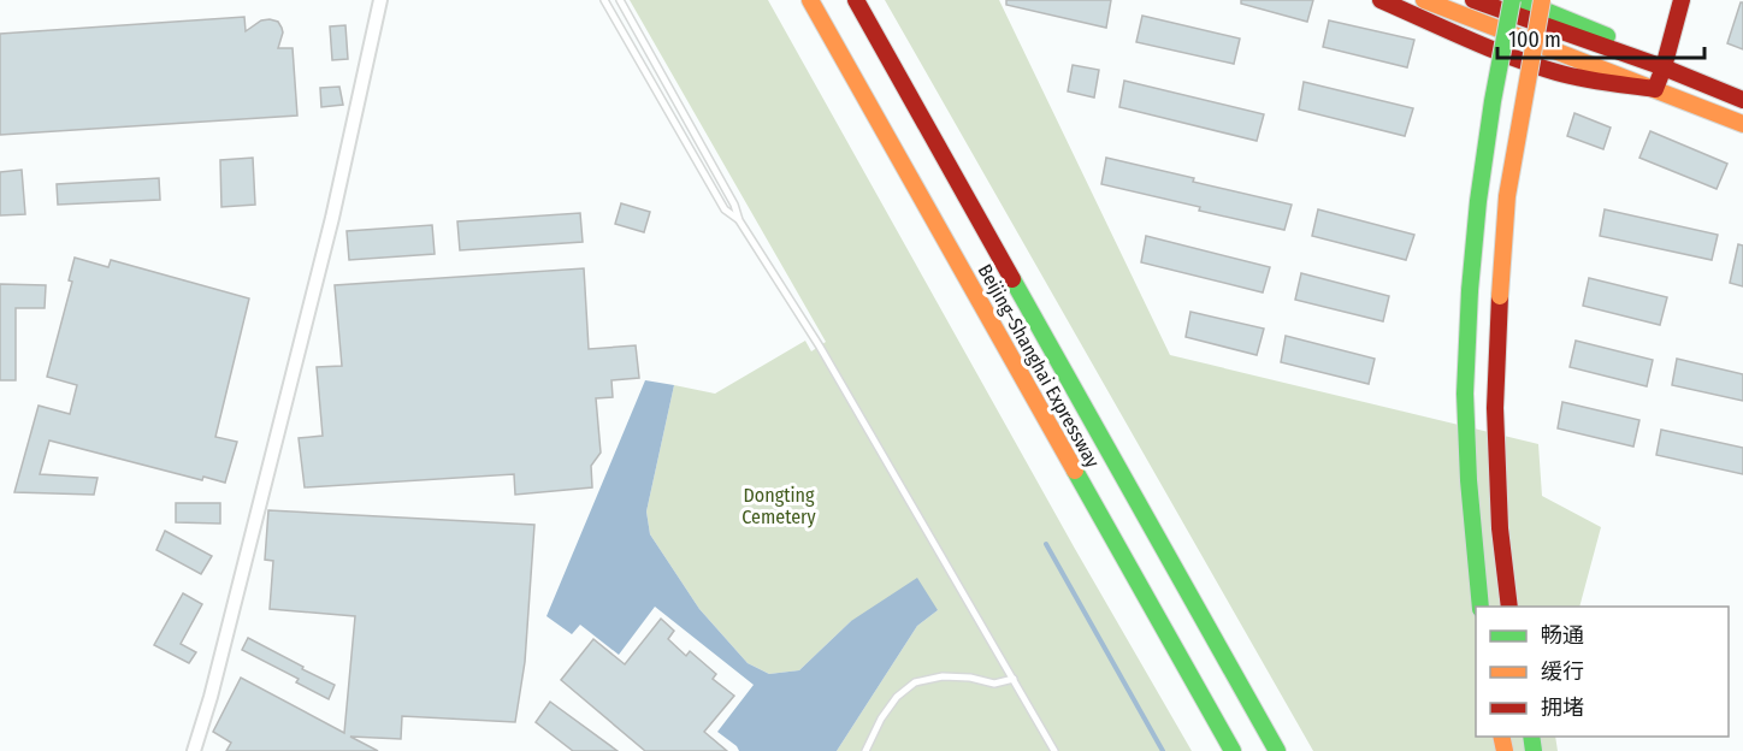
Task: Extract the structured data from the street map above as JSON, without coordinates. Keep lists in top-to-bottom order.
{
  "streets": {
    "main road": ["Beijing–Shanghai Expressway"]
  },
  "parks": ["Dongting Cemetery"],
  "legend": ["畅通", "缓行", "拥堵"],
  "scale_bar": "100 m"
}
